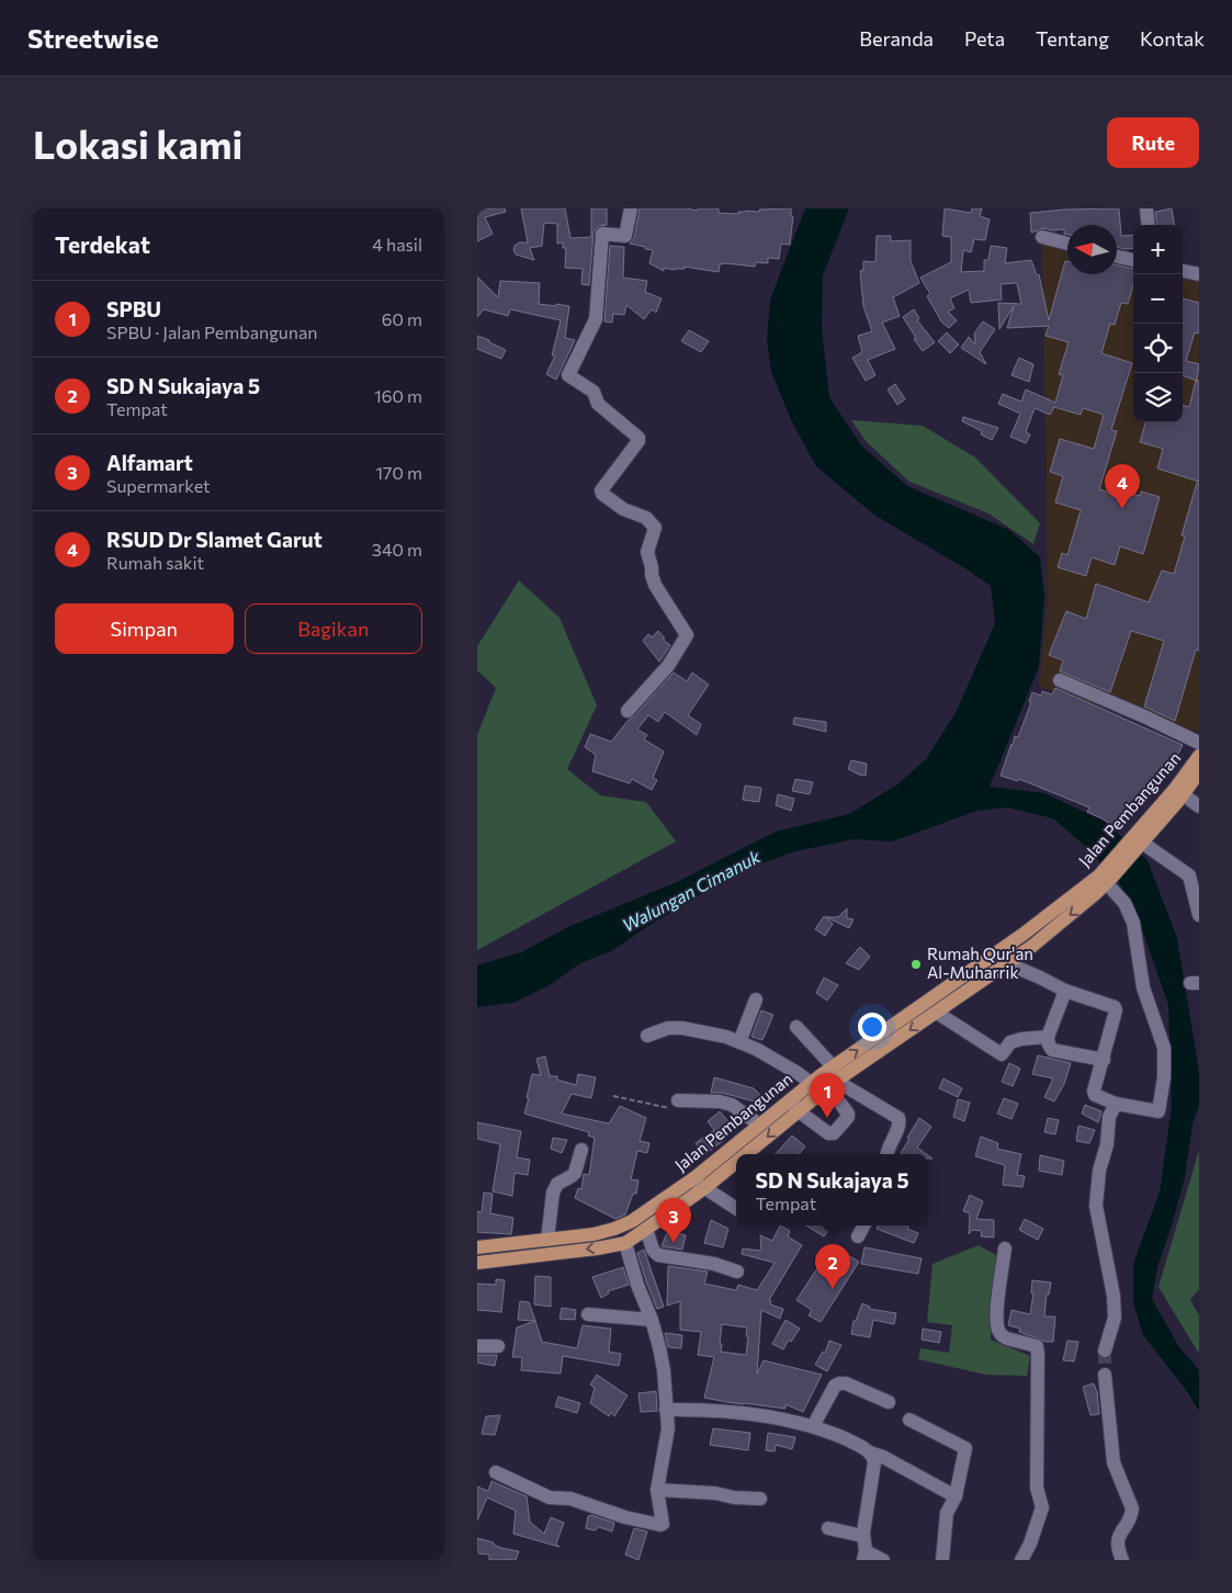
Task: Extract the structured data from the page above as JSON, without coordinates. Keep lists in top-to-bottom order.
{
  "streets": {
    "main road": ["Jalan Pembangunan"]
  },
  "water": ["Walungan Cimanuk"],
  "places": ["Rumah Qur'an Al-Muharrik"],
  "north": "left",
  "page": {
    "header": "Streetwise",
    "nav": [
      "Beranda",
      "Peta",
      "Tentang",
      "Kontak"
    ],
    "buttons": [
      "Rute",
      ["Simpan", "Bagikan"]
    ],
    "title": "Lokasi kami",
    "heading": ["Terdekat", "4 hasil"],
    "map_buttons": ["+", "−"],
    "list": [
      {
        "mark": "1",
        "name": "SPBU",
        "note": "SPBU · Jalan Pembangunan",
        "value": "60 m"
      },
      {
        "mark": "2",
        "name": "SD N Sukajaya 5",
        "note": "Tempat",
        "value": "160 m"
      },
      {
        "mark": "3",
        "name": "Alfamart",
        "note": "Supermarket",
        "value": "170 m"
      },
      {
        "mark": "4",
        "name": "RSUD Dr Slamet Garut",
        "note": "Rumah sakit",
        "value": "340 m"
      }
    ],
    "pins": [
      "4",
      "1",
      "3",
      "2"
    ],
    "popup": ["SD N Sukajaya 5", "Tempat"]
  }
}
